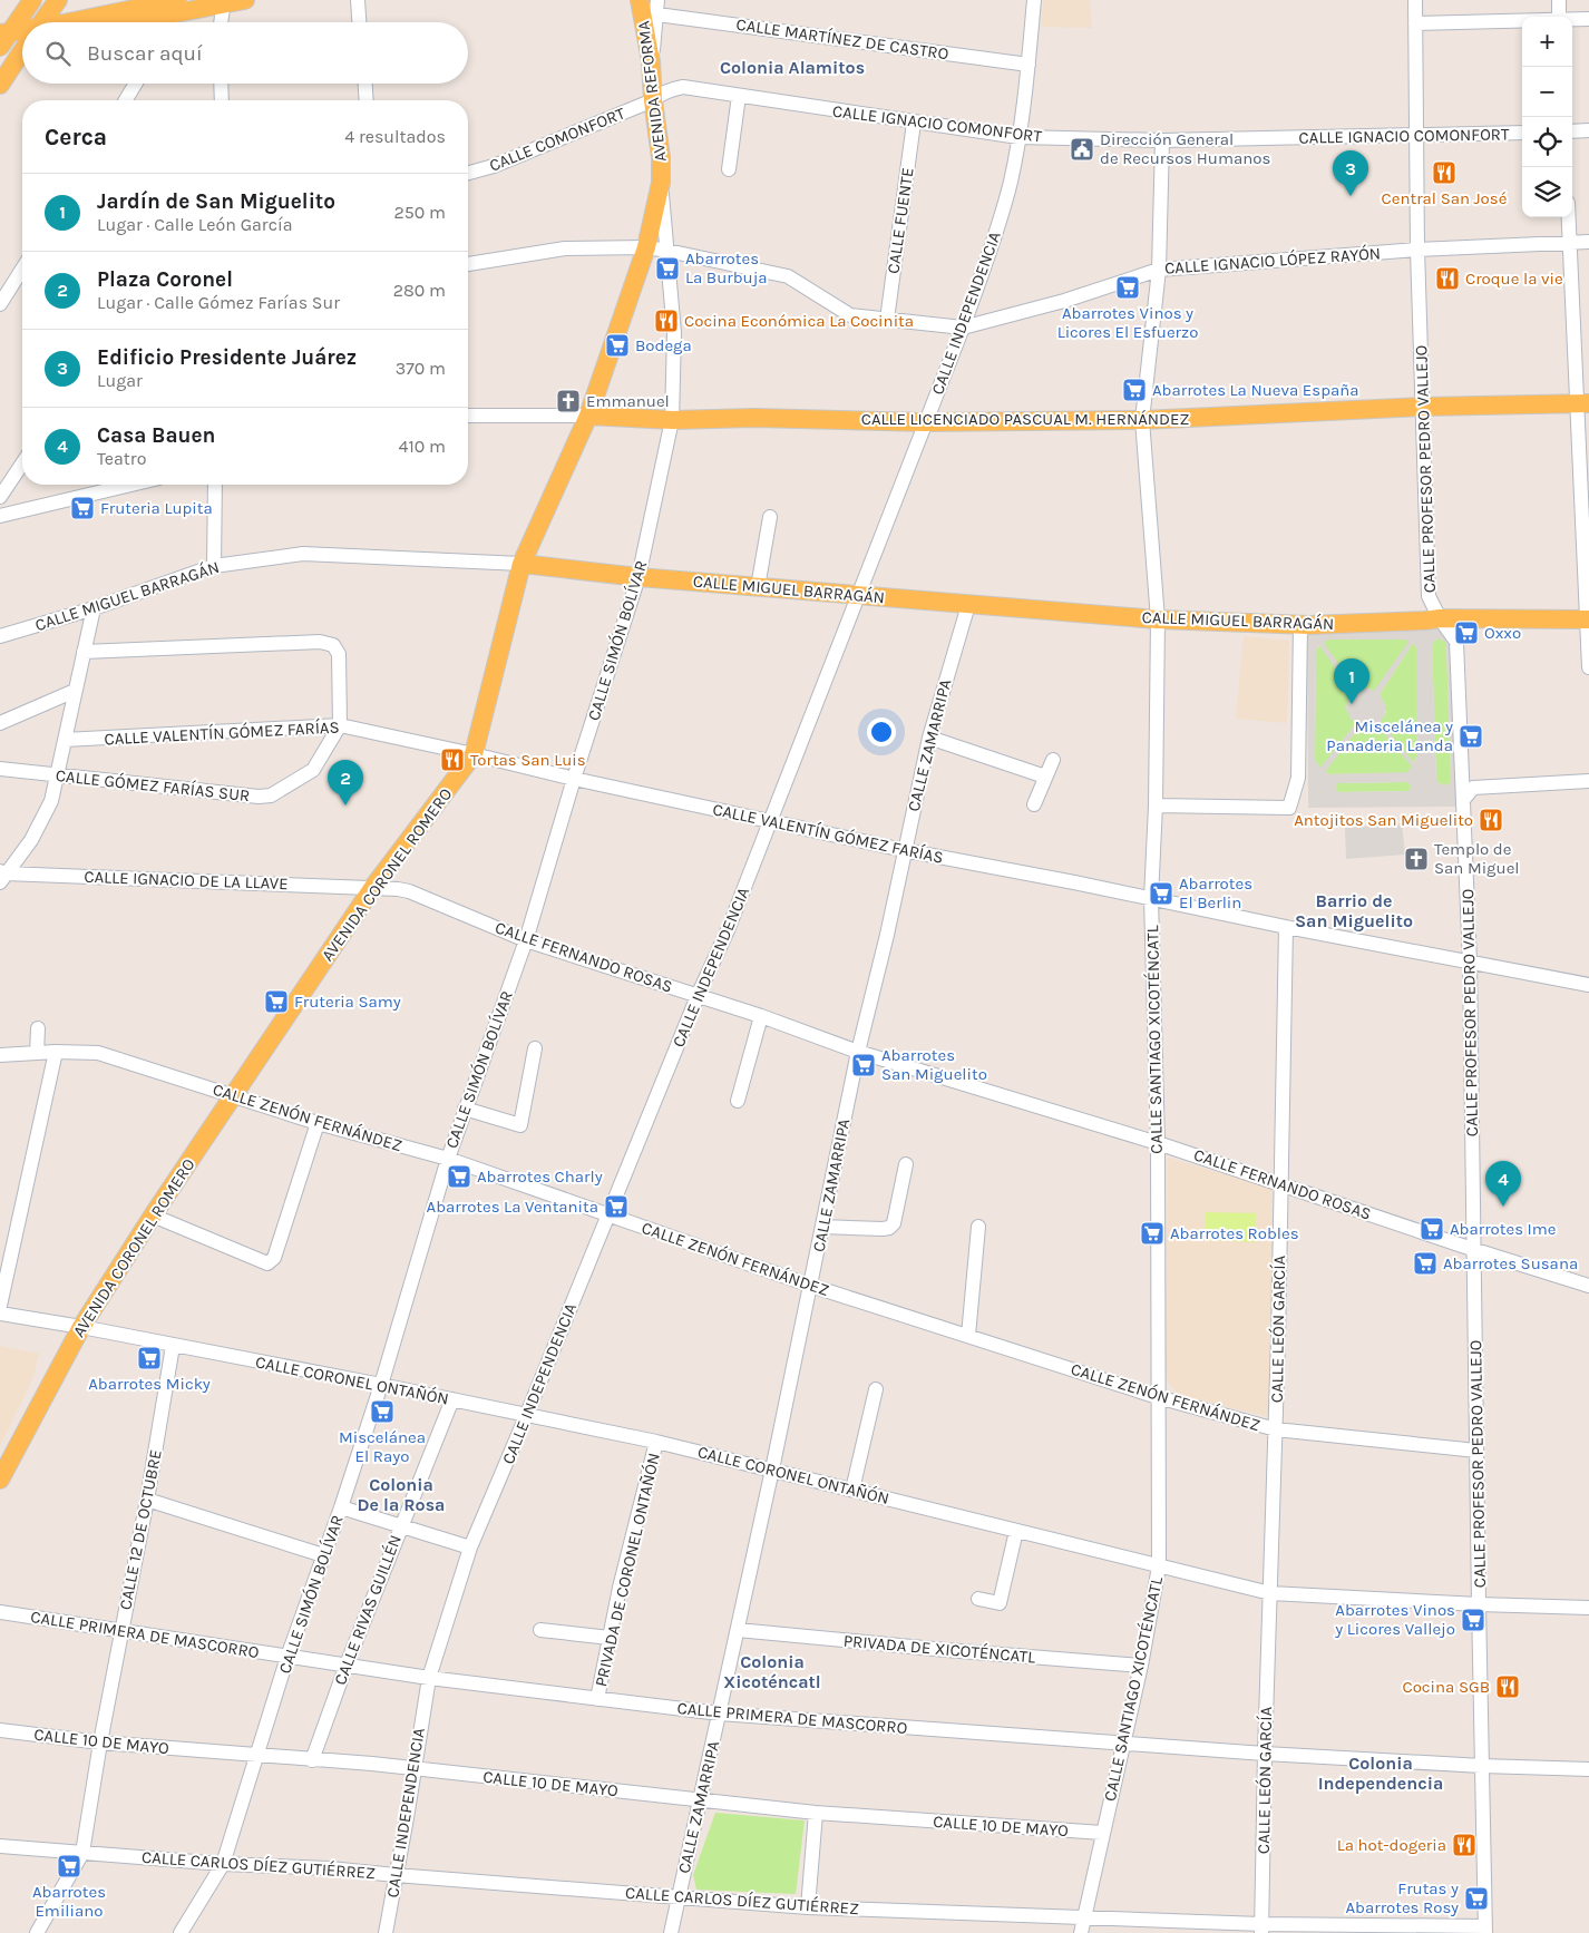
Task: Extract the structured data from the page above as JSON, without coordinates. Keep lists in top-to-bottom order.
{
  "streets": {
    "main road": [
      "AVENIDA REFORMA",
      "CALLE LICENCIADO PASCUAL M. HERNÁNDEZ",
      "CALLE MIGUEL BARRAGÁN",
      "AVENIDA CORONEL ROMERO"
    ],
    "street": [
      "CALLE MARTÍNEZ DE CASTRO",
      "CALLE IGNACIO COMONFORT",
      "CALLE COMONFORT",
      "CALLE FUENTE",
      "CALLE IGNACIO LÓPEZ RAYÓN",
      "CALLE INDEPENDENCIA",
      "CALLE PROFESOR PEDRO VALLEJO",
      "CALLE SIMÓN BOLÍVAR",
      "CALLE VALENTÍN GÓMEZ FARÍAS",
      "CALLE ZAMARRIPA",
      "CALLE GÓMEZ FARÍAS SUR",
      "CALLE IGNACIO DE LA LLAVE",
      "CALLE FERNANDO ROSAS",
      "CALLE SANTIAGO XICOTÉNCATL",
      "CALLE ZENÓN FERNÁNDEZ",
      "CALLE LEÓN GARCÍA",
      "CALLE CORONEL ONTAÑÓN",
      "CALLE 12 DE OCTUBRE",
      "PRIVADA DE CORONEL ONTAÑÓN",
      "CALLE RIVAS GUILLÉN",
      "CALLE PRIMERA DE MASCORRO",
      "PRIVADA DE XICOTÉNCATL",
      "CALLE 10 DE MAYO",
      "CALLE CARLOS DÍEZ GUTIÉRREZ"
    ]
  },
  "crossings": [
    ["CALLE MARTÍNEZ DE CASTRO", "CALLE INDEPENDENCIA"],
    ["AVENIDA REFORMA", "CALLE IGNACIO COMONFORT"],
    ["AVENIDA REFORMA", "CALLE COMONFORT"],
    ["AVENIDA REFORMA", "CALLE SIMÓN BOLÍVAR"],
    ["AVENIDA REFORMA", "AVENIDA CORONEL ROMERO"],
    ["CALLE IGNACIO COMONFORT", "CALLE COMONFORT"],
    ["CALLE IGNACIO COMONFORT", "CALLE FUENTE"],
    ["CALLE IGNACIO COMONFORT", "CALLE INDEPENDENCIA"],
    ["CALLE IGNACIO COMONFORT", "CALLE PROFESOR PEDRO VALLEJO"],
    ["CALLE IGNACIO COMONFORT", "CALLE SANTIAGO XICOTÉNCATL"],
    ["CALLE FUENTE", "CALLE IGNACIO LÓPEZ RAYÓN"],
    ["CALLE IGNACIO LÓPEZ RAYÓN", "CALLE INDEPENDENCIA"],
    ["CALLE IGNACIO LÓPEZ RAYÓN", "CALLE PROFESOR PEDRO VALLEJO"],
    ["CALLE IGNACIO LÓPEZ RAYÓN", "CALLE SIMÓN BOLÍVAR"],
    ["CALLE IGNACIO LÓPEZ RAYÓN", "AVENIDA CORONEL ROMERO"],
    ["CALLE IGNACIO LÓPEZ RAYÓN", "CALLE SANTIAGO XICOTÉNCATL"],
    ["CALLE INDEPENDENCIA", "CALLE LICENCIADO PASCUAL M. HERNÁNDEZ"],
    ["CALLE INDEPENDENCIA", "CALLE MIGUEL BARRAGÁN"],
    ["CALLE INDEPENDENCIA", "CALLE VALENTÍN GÓMEZ FARÍAS"],
    ["CALLE INDEPENDENCIA", "CALLE FERNANDO ROSAS"],
    ["CALLE INDEPENDENCIA", "CALLE ZENÓN FERNÁNDEZ"],
    ["CALLE INDEPENDENCIA", "CALLE CORONEL ONTAÑÓN"],
    ["CALLE INDEPENDENCIA", "CALLE PRIMERA DE MASCORRO"],
    ["CALLE INDEPENDENCIA", "CALLE 10 DE MAYO"],
    ["CALLE INDEPENDENCIA", "CALLE CARLOS DÍEZ GUTIÉRREZ"],
    ["CALLE LICENCIADO PASCUAL M. HERNÁNDEZ", "CALLE PROFESOR PEDRO VALLEJO"],
    ["CALLE LICENCIADO PASCUAL M. HERNÁNDEZ", "CALLE SIMÓN BOLÍVAR"],
    ["CALLE LICENCIADO PASCUAL M. HERNÁNDEZ", "AVENIDA CORONEL ROMERO"],
    ["CALLE LICENCIADO PASCUAL M. HERNÁNDEZ", "CALLE SANTIAGO XICOTÉNCATL"],
    ["CALLE PROFESOR PEDRO VALLEJO", "CALLE MIGUEL BARRAGÁN"],
    ["CALLE PROFESOR PEDRO VALLEJO", "CALLE VALENTÍN GÓMEZ FARÍAS"],
    ["CALLE PROFESOR PEDRO VALLEJO", "CALLE FERNANDO ROSAS"],
    ["CALLE PROFESOR PEDRO VALLEJO", "CALLE ZENÓN FERNÁNDEZ"],
    ["CALLE PROFESOR PEDRO VALLEJO", "CALLE CORONEL ONTAÑÓN"],
    ["CALLE PROFESOR PEDRO VALLEJO", "CALLE PRIMERA DE MASCORRO"],
    ["CALLE PROFESOR PEDRO VALLEJO", "CALLE CARLOS DÍEZ GUTIÉRREZ"],
    ["CALLE MIGUEL BARRAGÁN", "CALLE SIMÓN BOLÍVAR"],
    ["CALLE MIGUEL BARRAGÁN", "CALLE ZAMARRIPA"],
    ["CALLE MIGUEL BARRAGÁN", "AVENIDA CORONEL ROMERO"],
    ["CALLE MIGUEL BARRAGÁN", "CALLE SANTIAGO XICOTÉNCATL"],
    ["CALLE SIMÓN BOLÍVAR", "CALLE VALENTÍN GÓMEZ FARÍAS"],
    ["CALLE SIMÓN BOLÍVAR", "AVENIDA CORONEL ROMERO"],
    ["CALLE SIMÓN BOLÍVAR", "CALLE FERNANDO ROSAS"],
    ["CALLE SIMÓN BOLÍVAR", "CALLE ZENÓN FERNÁNDEZ"],
    ["CALLE SIMÓN BOLÍVAR", "CALLE CORONEL ONTAÑÓN"],
    ["CALLE SIMÓN BOLÍVAR", "CALLE PRIMERA DE MASCORRO"],
    ["CALLE SIMÓN BOLÍVAR", "CALLE 10 DE MAYO"],
    ["CALLE SIMÓN BOLÍVAR", "CALLE CARLOS DÍEZ GUTIÉRREZ"],
    ["CALLE VALENTÍN GÓMEZ FARÍAS", "CALLE ZAMARRIPA"],
    ["CALLE VALENTÍN GÓMEZ FARÍAS", "CALLE GÓMEZ FARÍAS SUR"],
    ["CALLE VALENTÍN GÓMEZ FARÍAS", "AVENIDA CORONEL ROMERO"],
    ["CALLE VALENTÍN GÓMEZ FARÍAS", "CALLE SANTIAGO XICOTÉNCATL"],
    ["CALLE VALENTÍN GÓMEZ FARÍAS", "CALLE LEÓN GARCÍA"],
    ["CALLE ZAMARRIPA", "CALLE FERNANDO ROSAS"],
    ["CALLE ZAMARRIPA", "CALLE ZENÓN FERNÁNDEZ"],
    ["CALLE ZAMARRIPA", "CALLE CORONEL ONTAÑÓN"],
    ["CALLE ZAMARRIPA", "CALLE PRIMERA DE MASCORRO"],
    ["CALLE ZAMARRIPA", "PRIVADA DE XICOTÉNCATL"],
    ["CALLE ZAMARRIPA", "CALLE 10 DE MAYO"],
    ["CALLE ZAMARRIPA", "CALLE CARLOS DÍEZ GUTIÉRREZ"],
    ["AVENIDA CORONEL ROMERO", "CALLE IGNACIO DE LA LLAVE"],
    ["AVENIDA CORONEL ROMERO", "CALLE FERNANDO ROSAS"],
    ["AVENIDA CORONEL ROMERO", "CALLE ZENÓN FERNÁNDEZ"],
    ["AVENIDA CORONEL ROMERO", "CALLE CORONEL ONTAÑÓN"],
    ["CALLE IGNACIO DE LA LLAVE", "CALLE FERNANDO ROSAS"],
    ["CALLE FERNANDO ROSAS", "CALLE SANTIAGO XICOTÉNCATL"],
    ["CALLE FERNANDO ROSAS", "CALLE LEÓN GARCÍA"],
    ["CALLE SANTIAGO XICOTÉNCATL", "CALLE ZENÓN FERNÁNDEZ"],
    ["CALLE SANTIAGO XICOTÉNCATL", "CALLE CORONEL ONTAÑÓN"],
    ["CALLE SANTIAGO XICOTÉNCATL", "CALLE PRIMERA DE MASCORRO"],
    ["CALLE SANTIAGO XICOTÉNCATL", "PRIVADA DE XICOTÉNCATL"],
    ["CALLE SANTIAGO XICOTÉNCATL", "CALLE 10 DE MAYO"],
    ["CALLE SANTIAGO XICOTÉNCATL", "CALLE CARLOS DÍEZ GUTIÉRREZ"],
    ["CALLE ZENÓN FERNÁNDEZ", "CALLE LEÓN GARCÍA"],
    ["CALLE LEÓN GARCÍA", "CALLE CORONEL ONTAÑÓN"],
    ["CALLE LEÓN GARCÍA", "CALLE PRIMERA DE MASCORRO"],
    ["CALLE LEÓN GARCÍA", "CALLE CARLOS DÍEZ GUTIÉRREZ"],
    ["CALLE CORONEL ONTAÑÓN", "CALLE 12 DE OCTUBRE"],
    ["CALLE CORONEL ONTAÑÓN", "PRIVADA DE CORONEL ONTAÑÓN"],
    ["CALLE CORONEL ONTAÑÓN", "CALLE RIVAS GUILLÉN"],
    ["CALLE 12 DE OCTUBRE", "CALLE PRIMERA DE MASCORRO"],
    ["CALLE 12 DE OCTUBRE", "CALLE 10 DE MAYO"],
    ["CALLE 12 DE OCTUBRE", "CALLE CARLOS DÍEZ GUTIÉRREZ"],
    ["PRIVADA DE CORONEL ONTAÑÓN", "CALLE PRIMERA DE MASCORRO"],
    ["CALLE RIVAS GUILLÉN", "CALLE PRIMERA DE MASCORRO"],
    ["CALLE RIVAS GUILLÉN", "CALLE 10 DE MAYO"]
  ],
  "districts": [
    "Colonia Alamitos",
    "Barrio de San Miguelito",
    "Colonia De la Rosa",
    "Colonia Xicoténcatl",
    "Colonia Independencia"
  ],
  "places": {
    "public building": ["Dirección General de Recursos Humanos"],
    "restaurant": [
      "Central San José",
      "Croque la vie",
      "Cocina Económica La Cocinita",
      "Tortas San Luis",
      "Antojitos San Miguelito",
      "Cocina SGB",
      "La hot-dogeria"
    ],
    "supermarket": [
      "Abarrotes La Burbuja",
      "Abarrotes Vinos y Licores El Esfuerzo",
      "Bodega",
      "Abarrotes La Nueva España",
      "Fruteria Lupita",
      "Oxxo",
      "Miscelánea y Panaderia Landa",
      "Abarrotes El Berlin",
      "Fruteria Samy",
      "Abarrotes San Miguelito",
      "Abarrotes Charly",
      "Abarrotes La Ventanita",
      "Abarrotes Ime",
      "Abarrotes Robles",
      "Abarrotes Susana",
      "Abarrotes Micky",
      "Miscelánea El Rayo",
      "Abarrotes Vinos y Licores Vallejo",
      "Abarrotes Emiliano",
      "Frutas y Abarrotes Rosy"
    ],
    "church": ["Emmanuel", "Templo de San Miguel"]
  },
  "page": {
    "map_buttons": ["+", "−"],
    "search": "Buscar aquí",
    "heading": ["Cerca", "4 resultados"],
    "pins": [
      "3",
      "1",
      "2",
      "4"
    ],
    "list": [
      {
        "mark": "1",
        "name": "Jardín de San Miguelito",
        "note": "Lugar · Calle León García",
        "value": "250 m"
      },
      {
        "mark": "2",
        "name": "Plaza Coronel",
        "note": "Lugar · Calle Gómez Farías Sur",
        "value": "280 m"
      },
      {
        "mark": "3",
        "name": "Edificio Presidente Juárez",
        "note": "Lugar",
        "value": "370 m"
      },
      {
        "mark": "4",
        "name": "Casa Bauen",
        "note": "Teatro",
        "value": "410 m"
      }
    ]
  }
}
